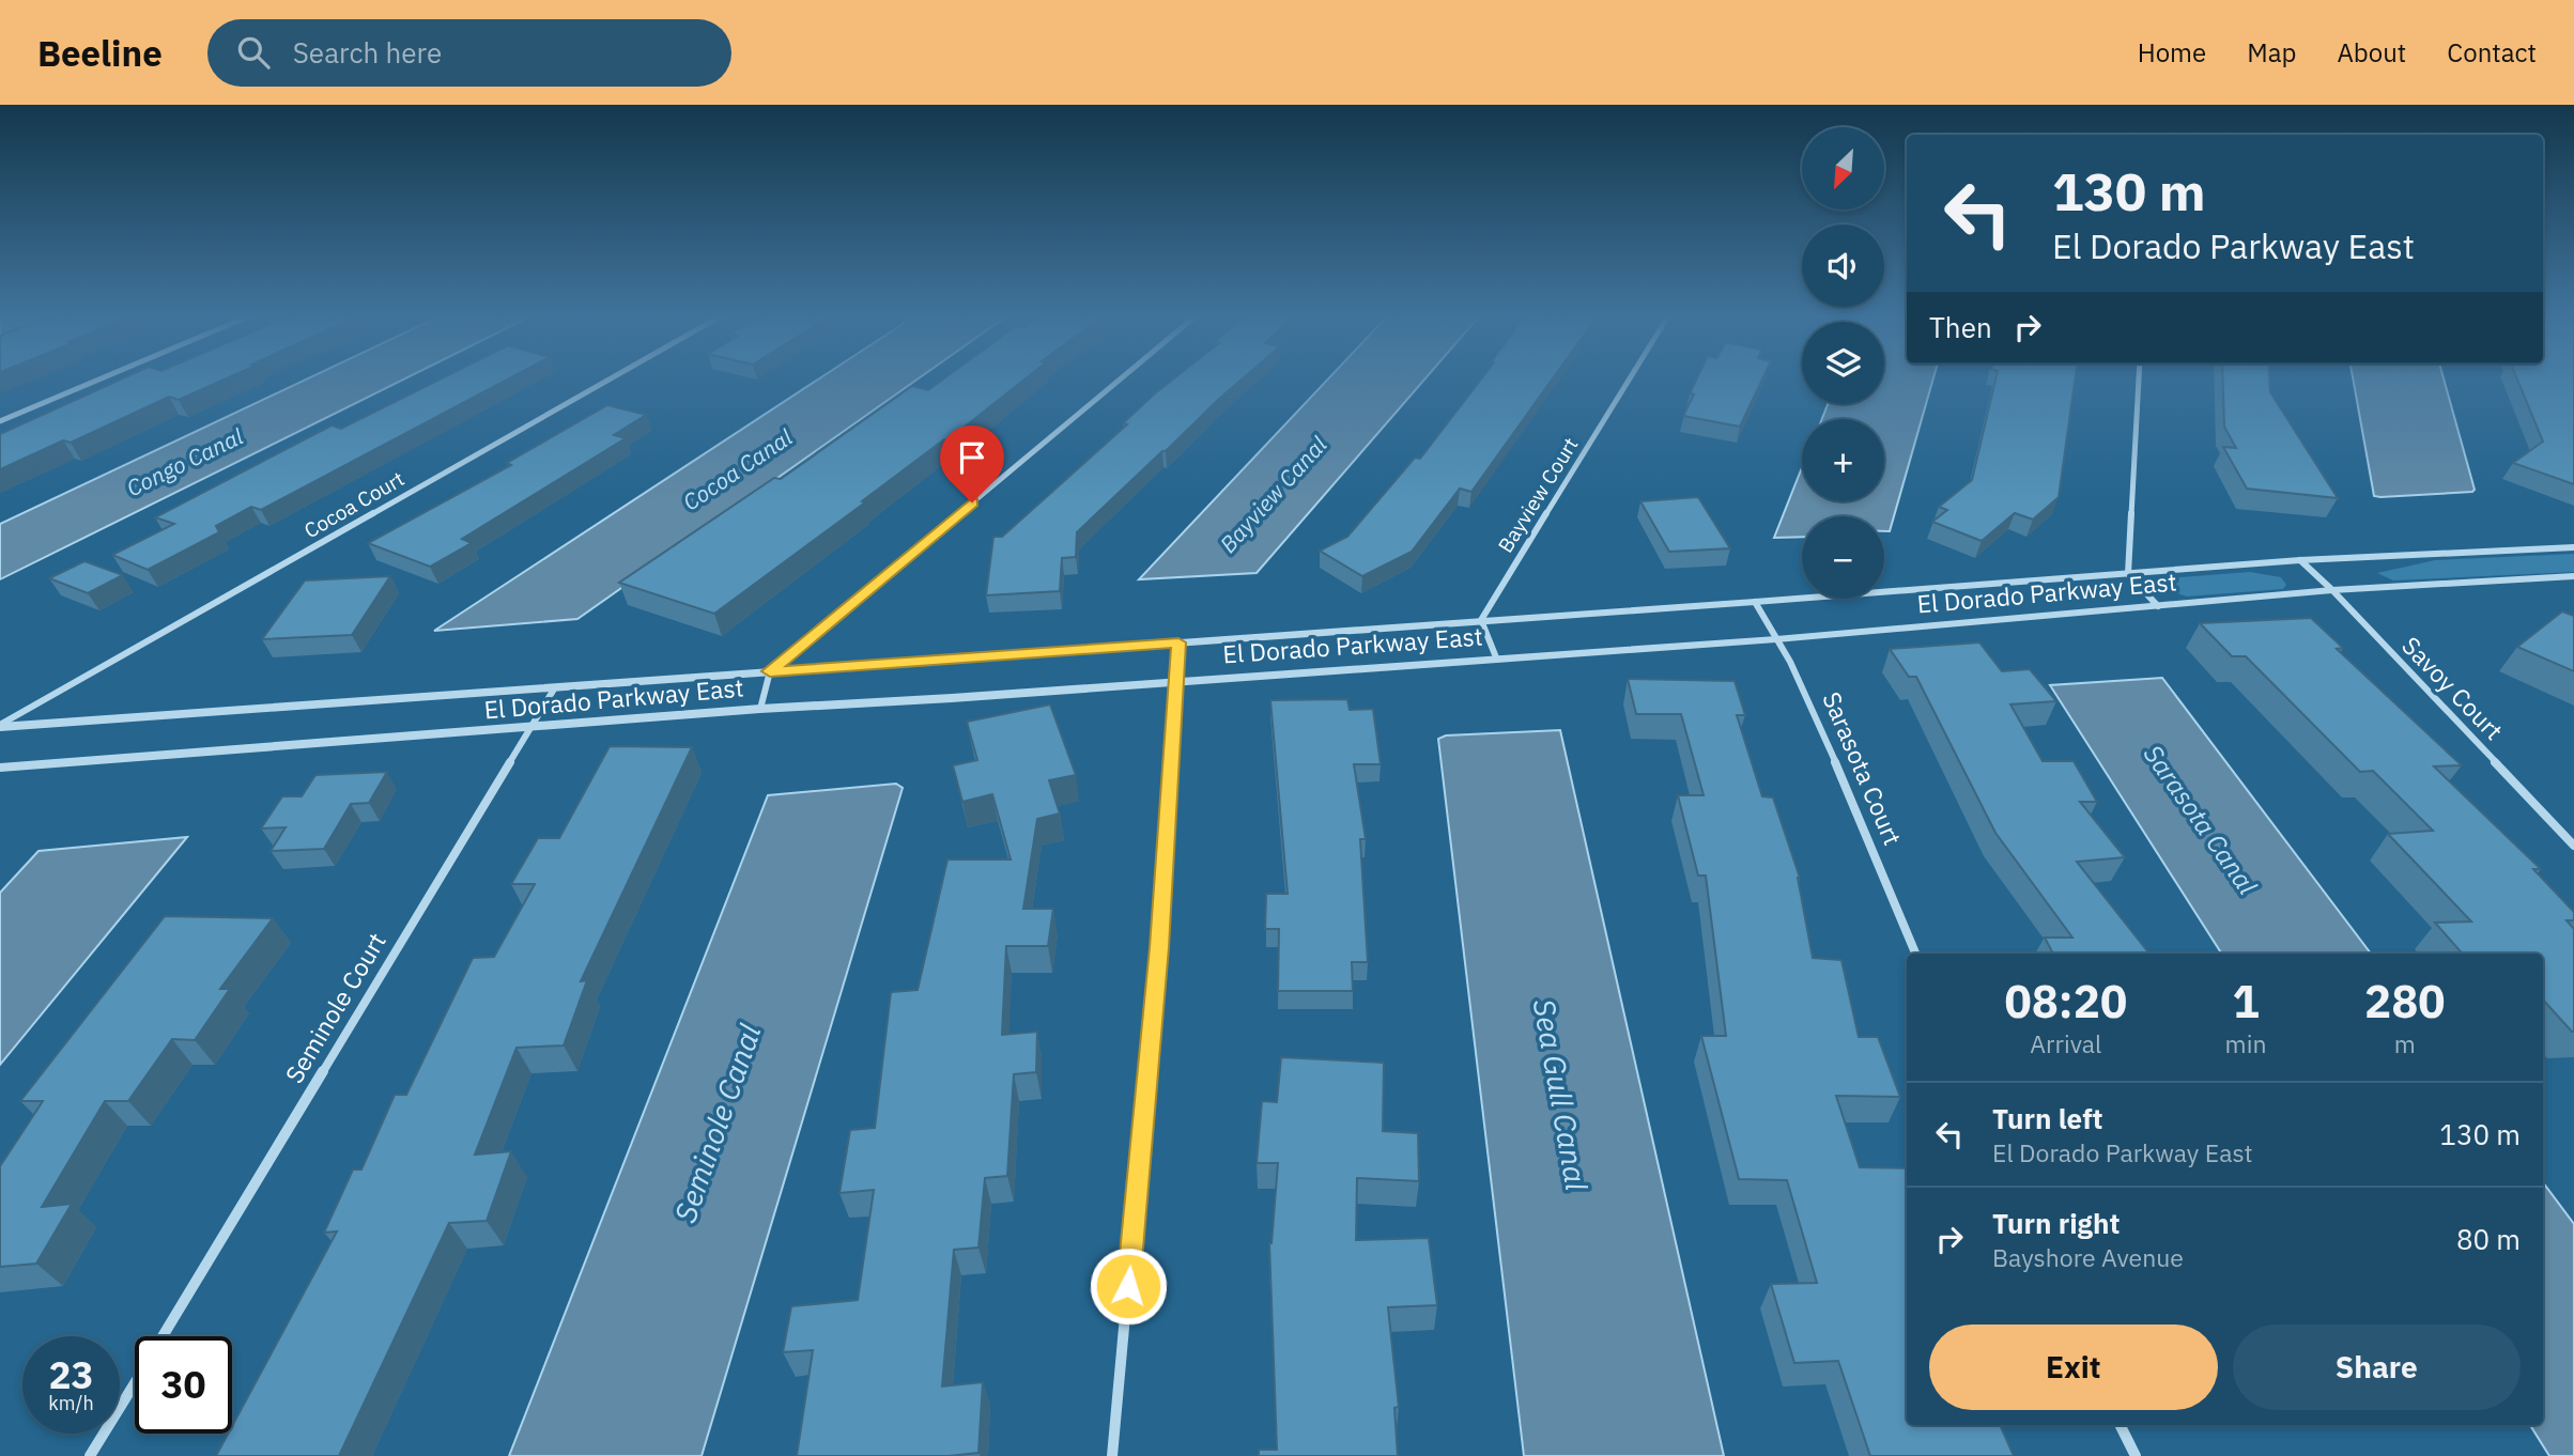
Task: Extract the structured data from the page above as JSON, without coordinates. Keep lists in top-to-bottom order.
{
  "streets": {
    "street": [
      "Bayview Court",
      "Cocoa Court",
      "El Dorado Parkway East",
      "Savoy Court",
      "Sarasota Court",
      "Seminole Court"
    ]
  },
  "crossings": [
    ["Bayview Court", "El Dorado Parkway East"],
    ["Cocoa Court", "El Dorado Parkway East"],
    ["El Dorado Parkway East", "Savoy Court"],
    ["El Dorado Parkway East", "Sarasota Court"],
    ["El Dorado Parkway East", "Seminole Court"]
  ],
  "water": [
    "Congo Canal",
    "Cocoa Canal",
    "Bayview Canal",
    "Sarasota Canal",
    "Sea Gull Canal",
    "Seminole Canal"
  ],
  "north": "bottom left",
  "page": {
    "header": "Beeline",
    "search": "Search here",
    "nav": [
      "Home",
      "Map",
      "About",
      "Contact"
    ],
    "map_buttons": ["+", "−"],
    "turn": ["130 m", "El Dorado Parkway East"],
    "then": "Then",
    "eta": [
      "08:20",
      "Arrival",
      "1",
      "min",
      "280",
      "m"
    ],
    "list": [
      {
        "name": "Turn left",
        "note": "El Dorado Parkway East",
        "value": "130 m"
      },
      {
        "name": "Turn right",
        "note": "Bayshore Avenue",
        "value": "80 m"
      }
    ],
    "buttons": ["Exit", "Share"],
    "speed": "23 km/h",
    "limit": "30"
  }
}
